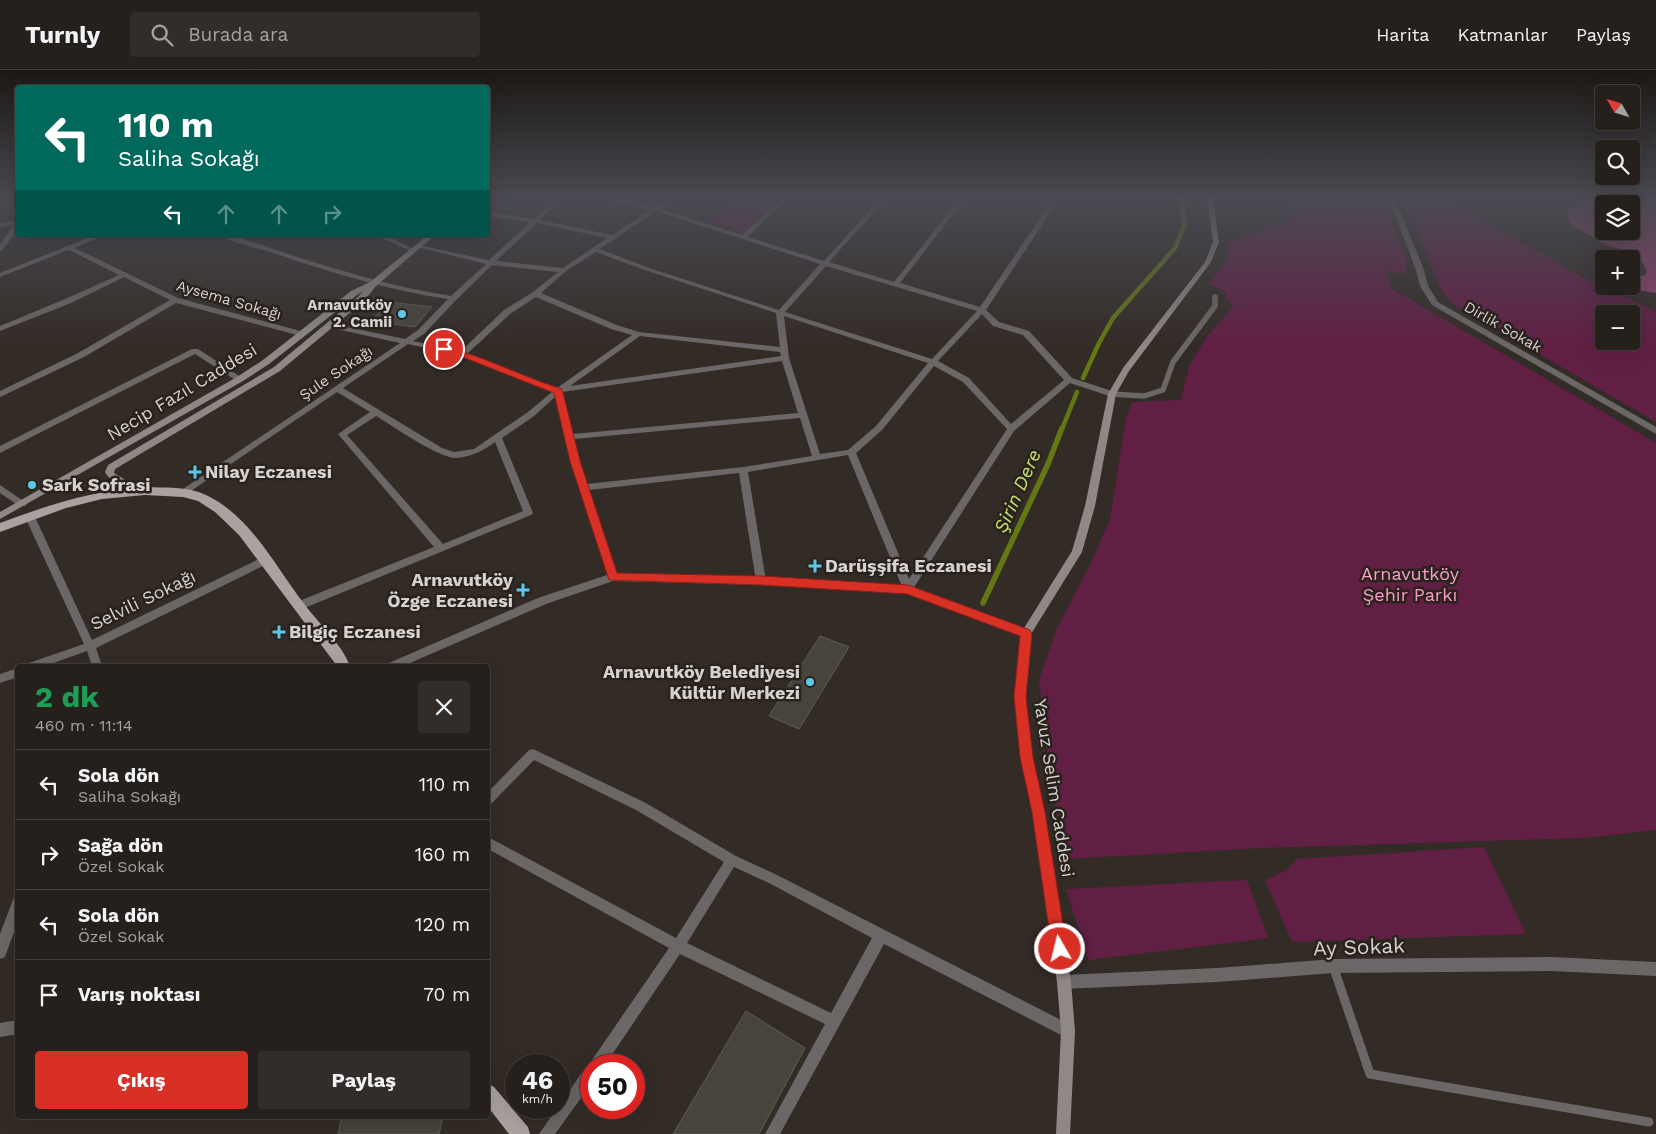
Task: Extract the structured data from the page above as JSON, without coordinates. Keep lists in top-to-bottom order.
{
  "streets": {
    "main road": ["Necip Fazıl Caddesi", "Yavuz Selim Caddesi"],
    "street": [
      "Aysema Sokağı",
      "Dirlik Sokak",
      "Şule Sokağı",
      "Selvili Sokağı",
      "Ay Sokak"
    ]
  },
  "crossings": [
    ["Aysema Sokağı", "Necip Fazıl Caddesi"],
    ["Yavuz Selim Caddesi", "Ay Sokak"]
  ],
  "water": ["Şirin Dere"],
  "parks": ["Arnavutköy Şehir Parkı"],
  "places": {
    "other": ["Arnavutköy 2. Camii", "Sark Sofrasi", "Arnavutköy Belediyesi Kültür Merkezi"],
    "health": [
      "Nilay Eczanesi",
      "Darüşşifa Eczanesi",
      "Arnavutköy Özge Eczanesi",
      "Bilgiç Eczanesi"
    ]
  },
  "north": "top left",
  "page": {
    "header": "Turnly",
    "search": "Burada ara",
    "nav": ["Harita", "Katmanlar", "Paylaş"],
    "map_buttons": ["+", "−"],
    "turn": ["110 m", "Saliha Sokağı"],
    "heading": ["2 dk", "460 m · 11:14"],
    "list": [
      {
        "name": "Sola dön",
        "note": "Saliha Sokağı",
        "value": "110 m"
      },
      {
        "name": "Sağa dön",
        "note": "Özel Sokak",
        "value": "160 m"
      },
      {
        "name": "Sola dön",
        "note": "Özel Sokak",
        "value": "120 m"
      },
      {
        "name": "Varış noktası",
        "value": "70 m"
      }
    ],
    "buttons": ["Çıkış", "Paylaş"],
    "speed": "46 km/h",
    "limit": "50"
  }
}
